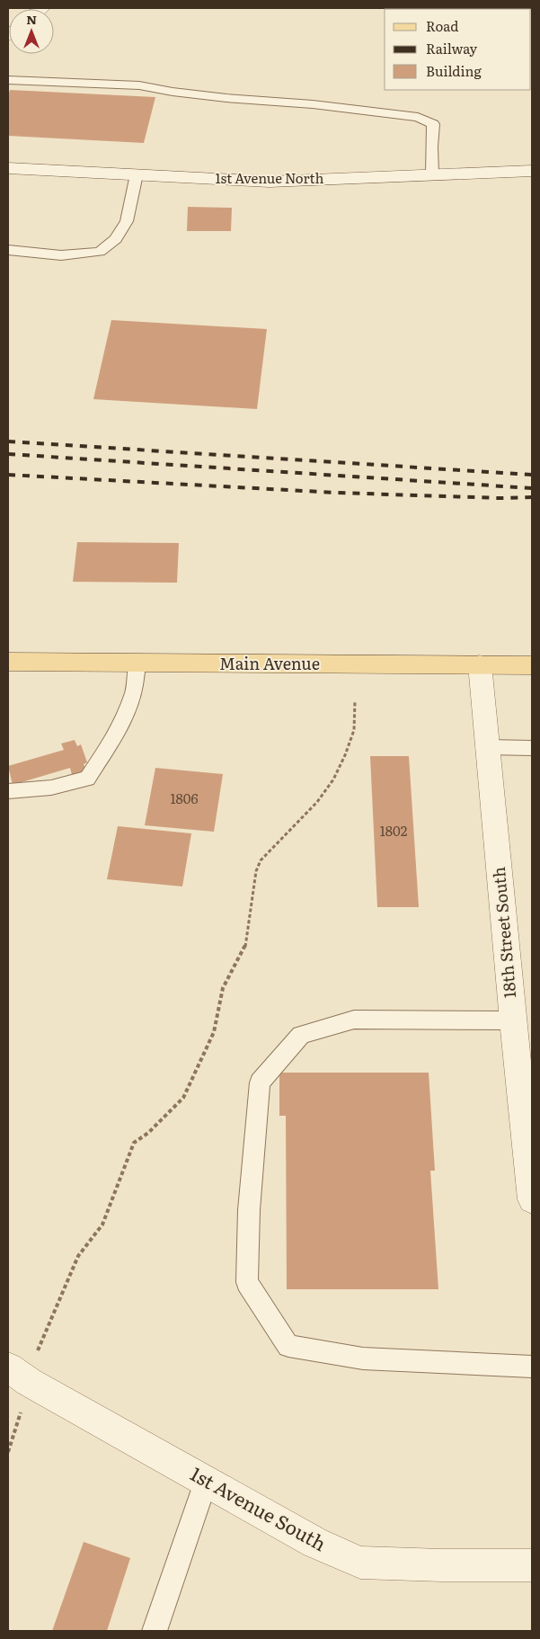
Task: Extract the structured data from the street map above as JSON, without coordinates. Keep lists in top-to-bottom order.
{
  "streets": {
    "main road": ["Main Avenue"],
    "street": ["1st Avenue North", "18th Street South", "1st Avenue South"]
  },
  "crossings": [
    ["Main Avenue", "18th Street South"]
  ],
  "house_numbers": ["1806", "1802"],
  "legend": ["Road", "Railway", "Building"],
  "north": "top"
}
